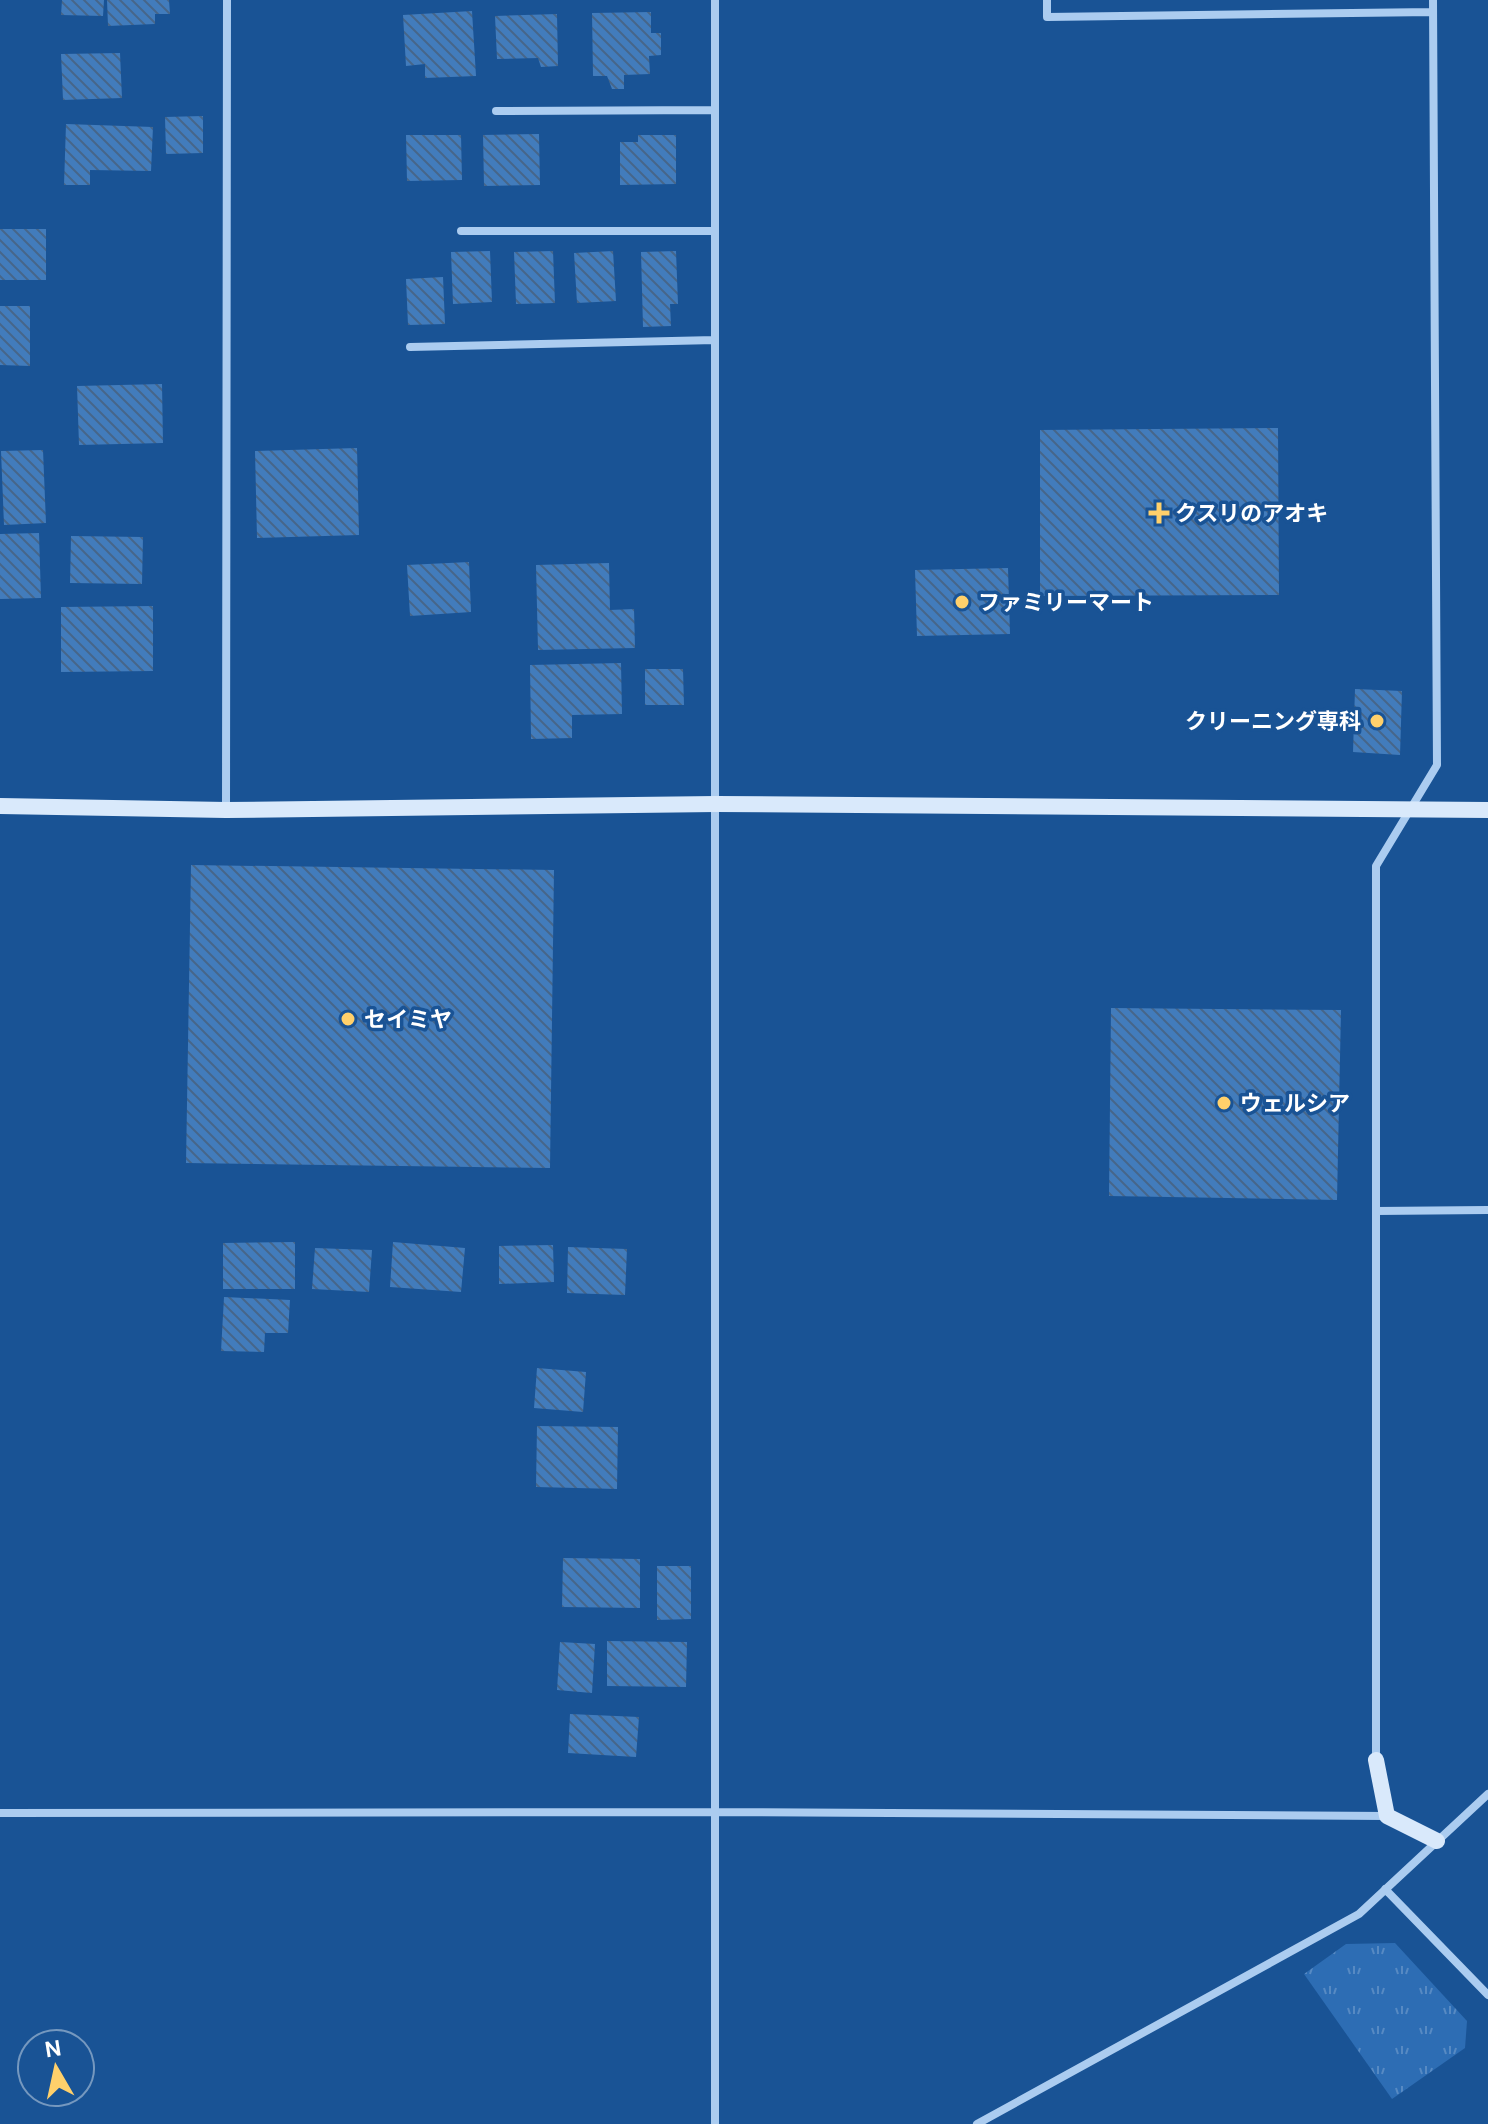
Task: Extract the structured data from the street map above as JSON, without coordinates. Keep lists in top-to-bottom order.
{
  "places": {
    "health": ["クスリのアオキ"],
    "other": [
      "ファミリーマート",
      "クリーニング専科",
      "セイミヤ",
      "ウェルシア"
    ]
  },
  "north": "top"
}
